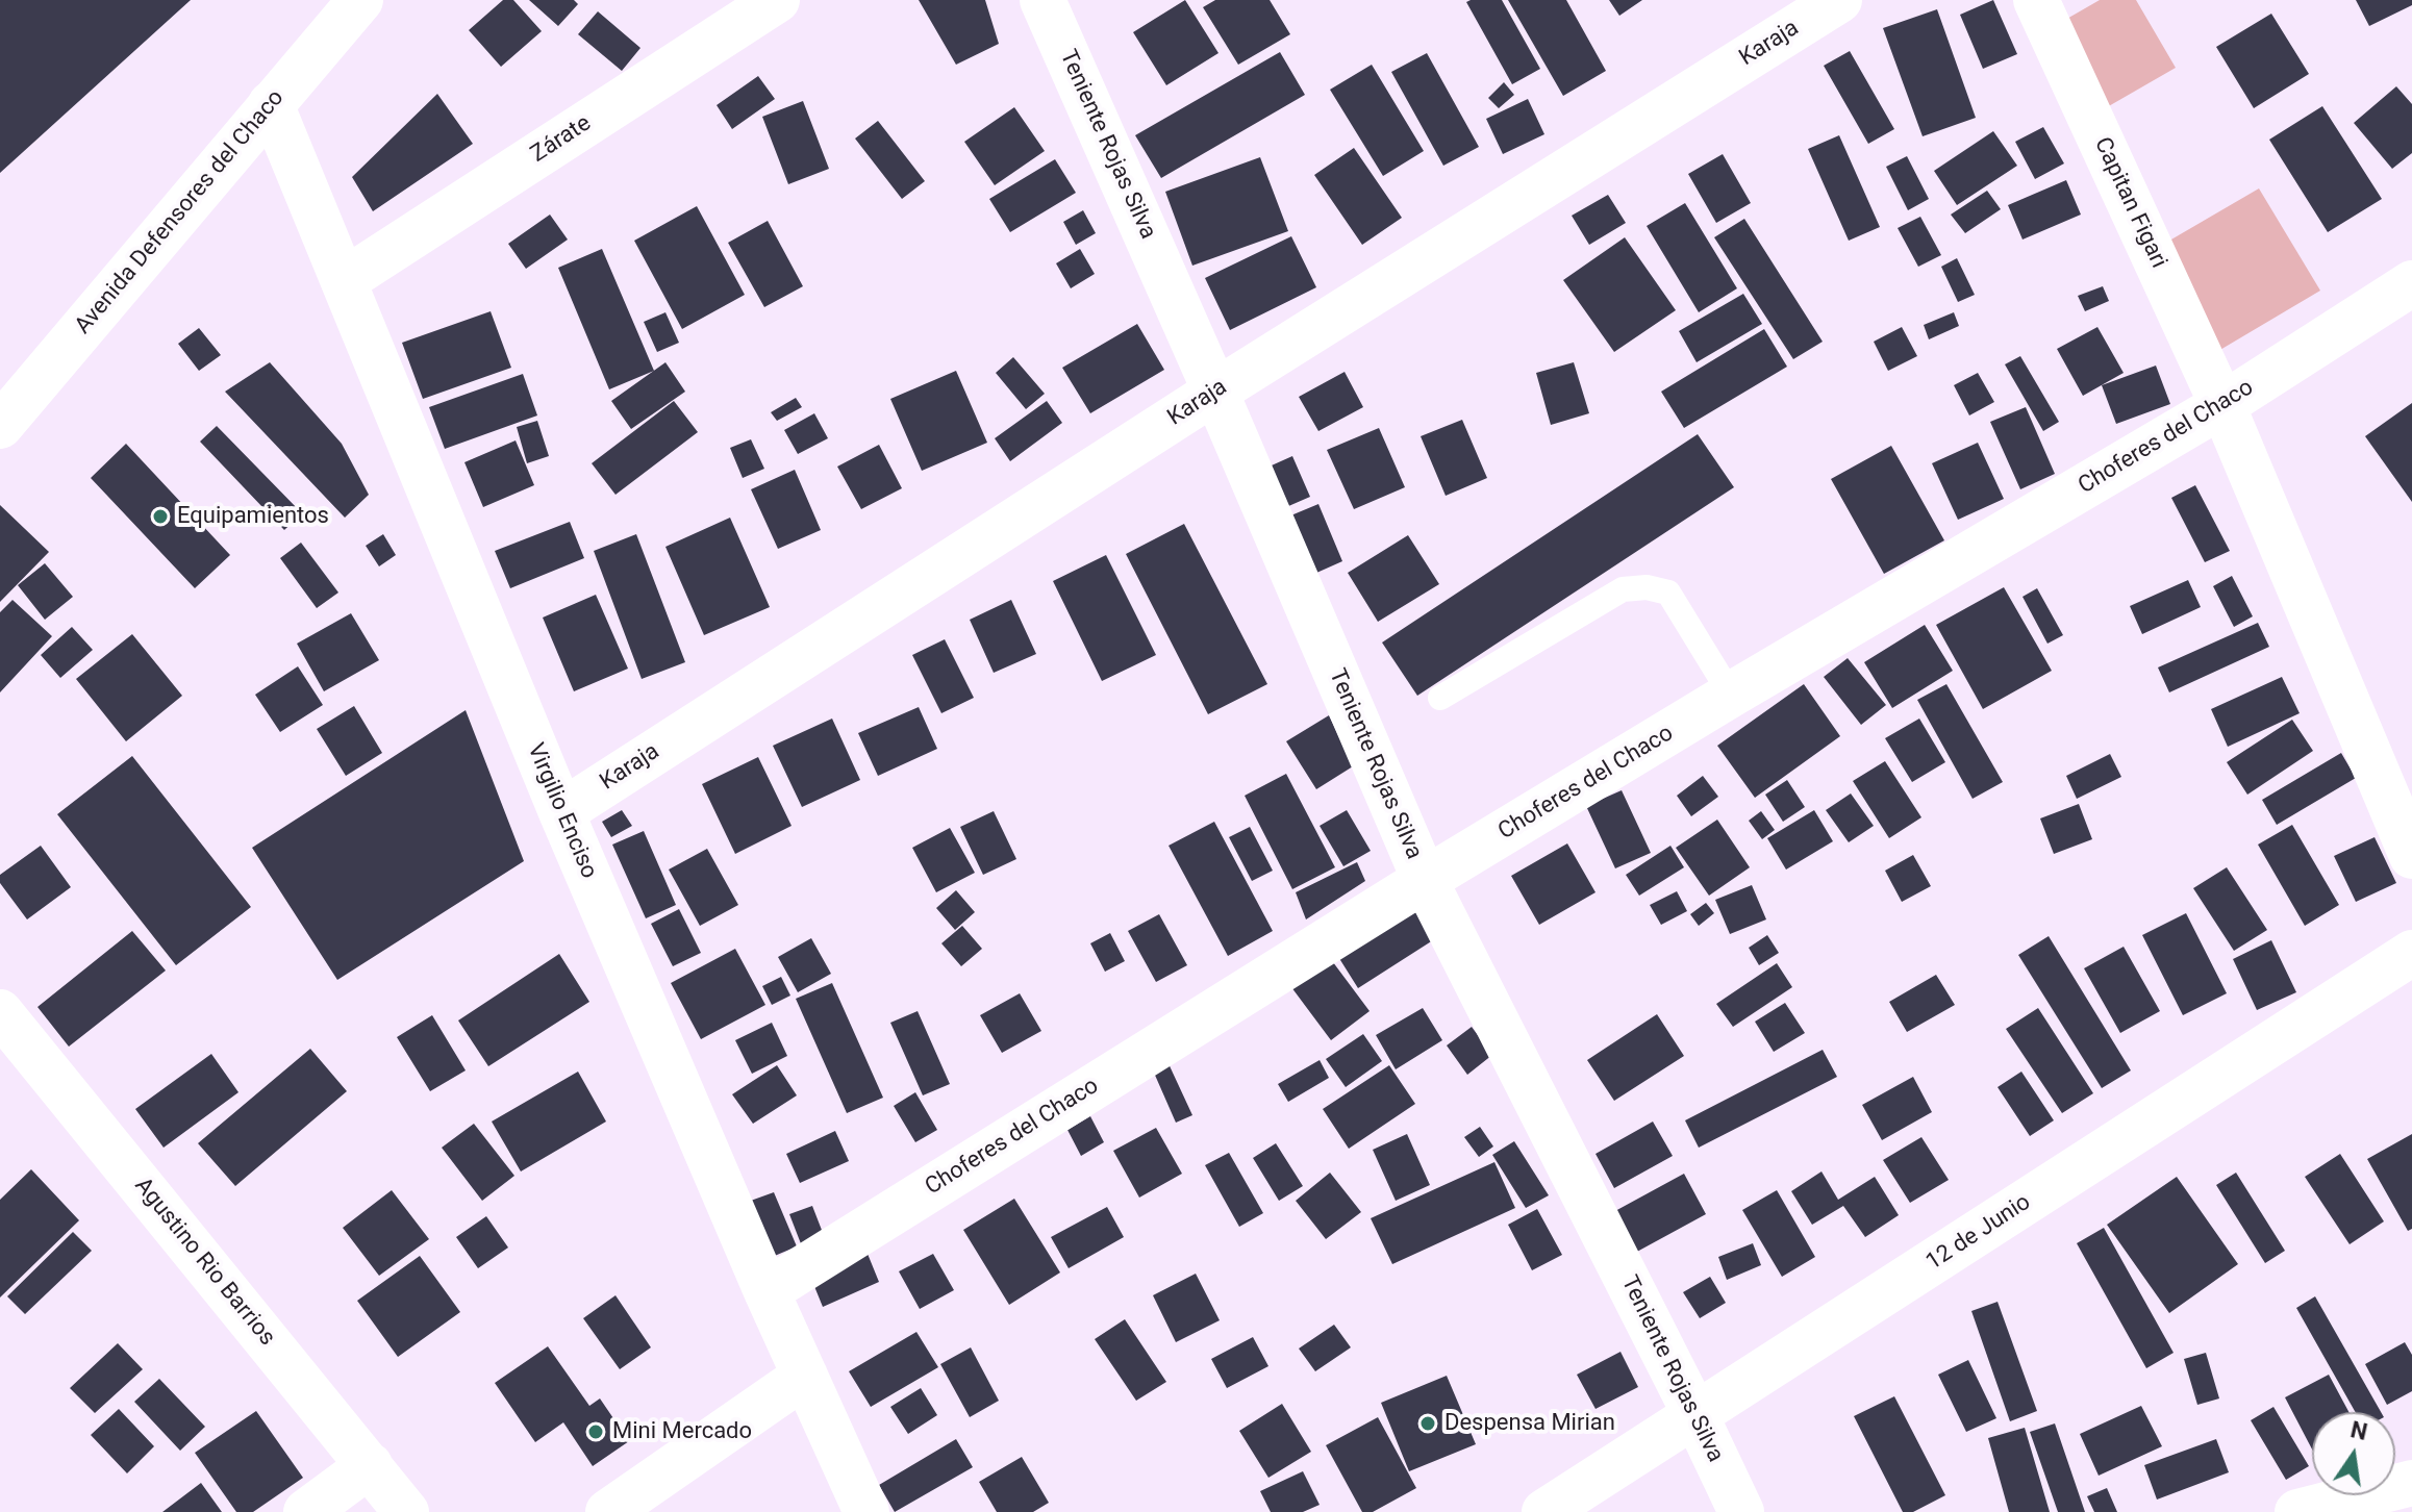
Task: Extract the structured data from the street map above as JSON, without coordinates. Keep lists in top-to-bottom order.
{
  "streets": {
    "street": [
      "Karaja",
      "Zárate",
      "Teniente Rojas Silva",
      "Capitan Figari",
      "Avenida Defensores del Chaco",
      "Choferes del Chaco",
      "Virgilio Enciso",
      "12 de Junio",
      "Agustino Rio Barrios"
    ]
  },
  "crossings": [
    ["Karaja", "Teniente Rojas Silva"],
    ["Karaja", "Virgilio Enciso"],
    ["Zárate", "Virgilio Enciso"],
    ["Teniente Rojas Silva", "Choferes del Chaco"],
    ["Teniente Rojas Silva", "12 de Junio"],
    ["Capitan Figari", "Choferes del Chaco"],
    ["Avenida Defensores del Chaco", "Virgilio Enciso"],
    ["Choferes del Chaco", "Virgilio Enciso"]
  ],
  "places": ["Equipamientos", "Despensa Mirian", "Mini Mercado"],
  "north": "top"
}
